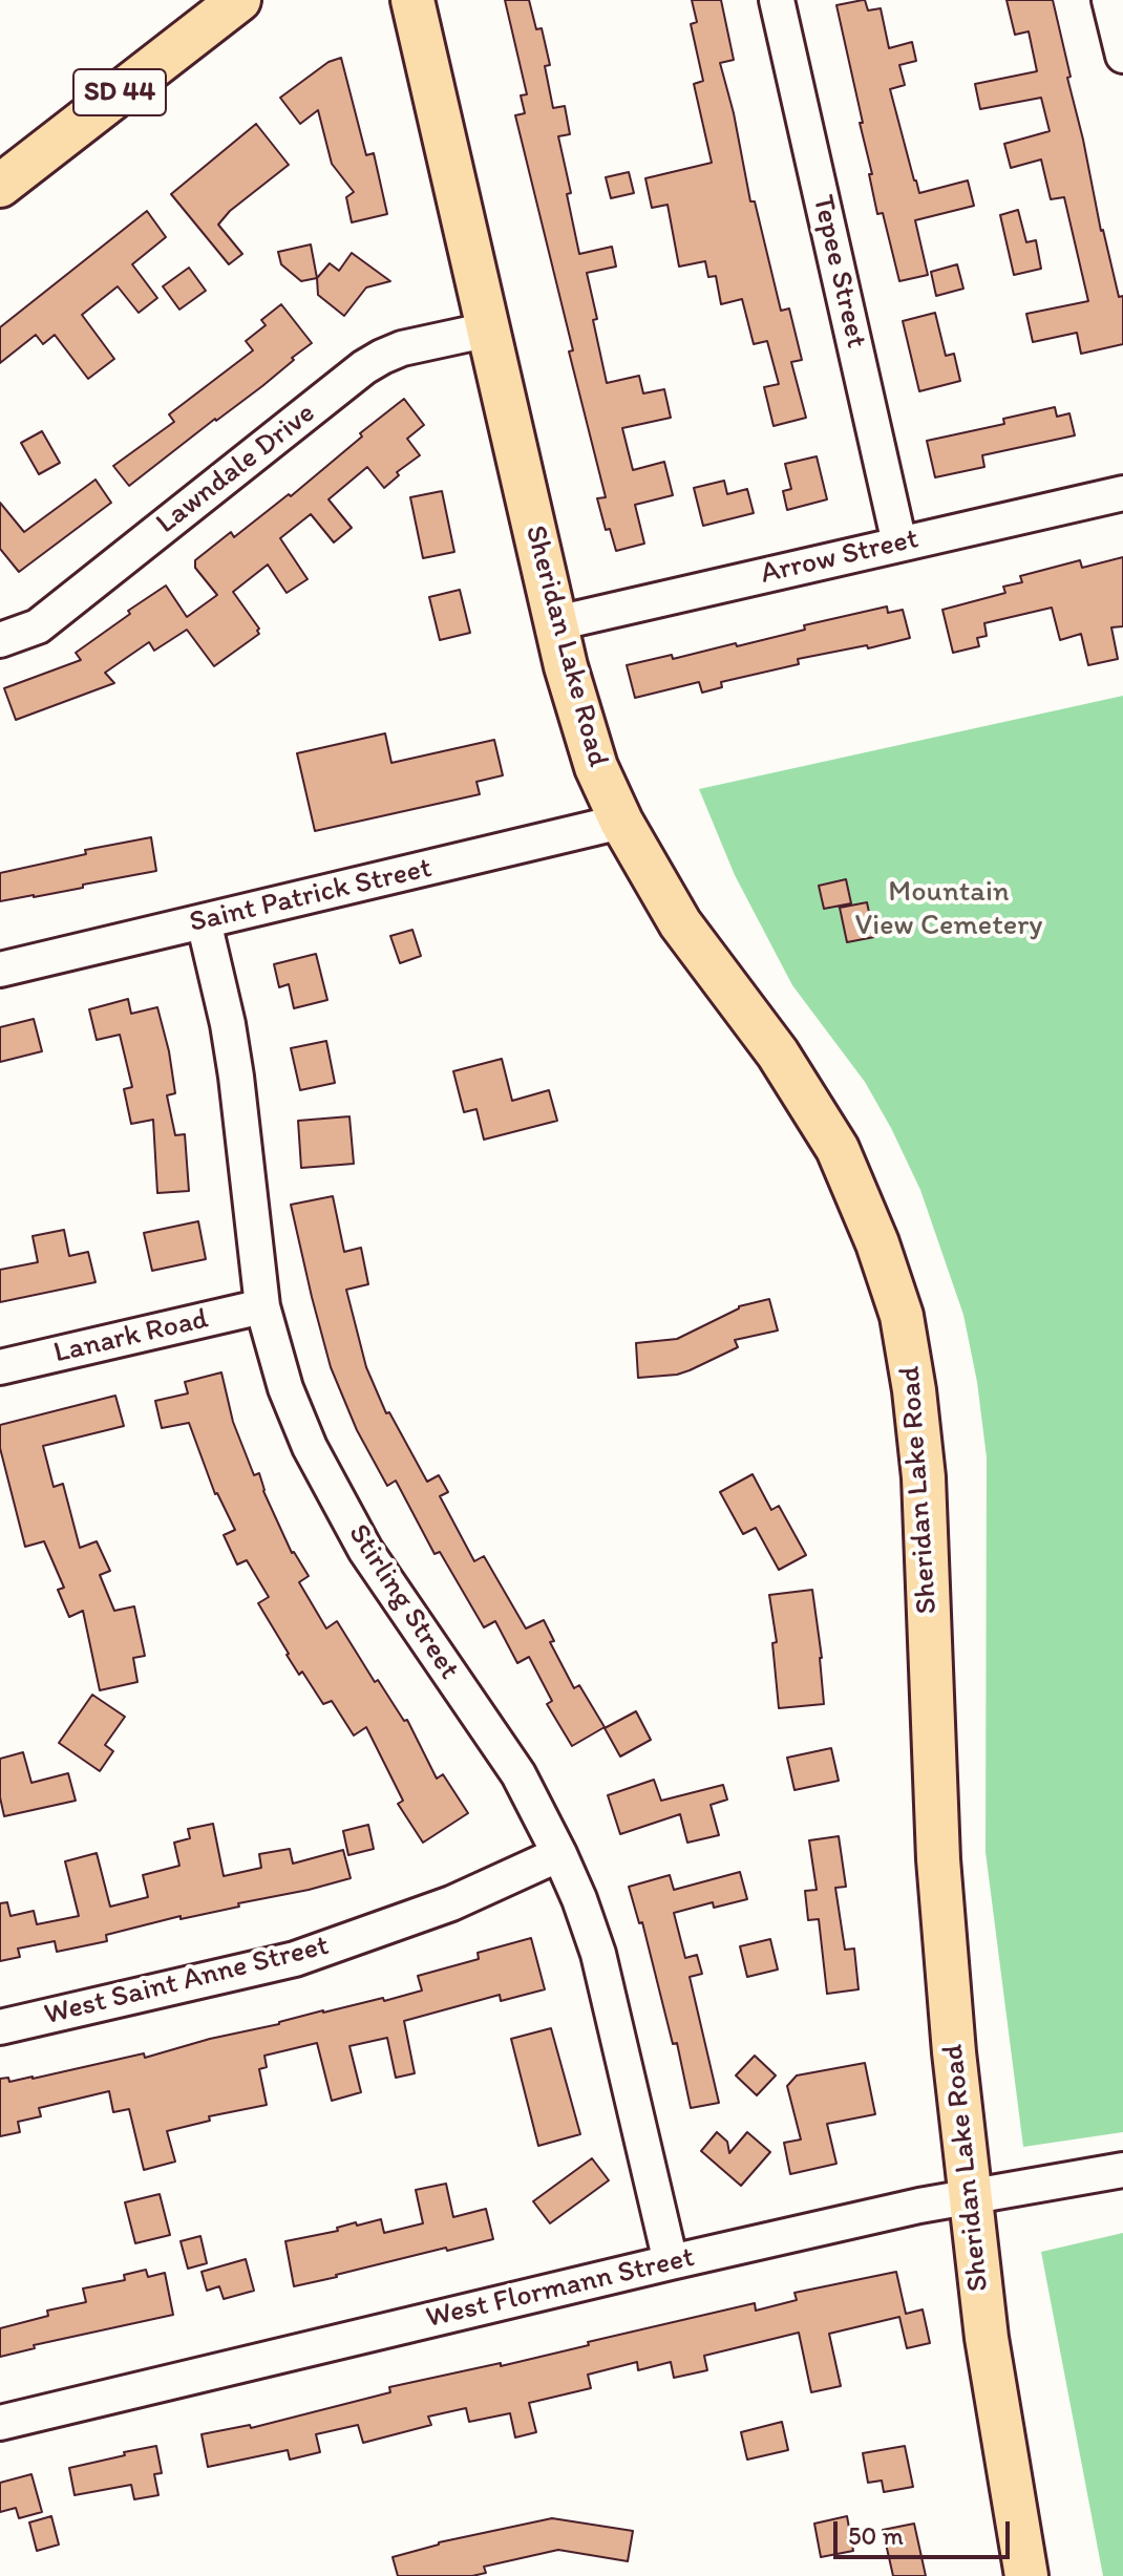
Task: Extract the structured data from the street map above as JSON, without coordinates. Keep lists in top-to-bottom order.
{
  "streets": {
    "main road": ["SD 44", "Sheridan Lake Road"],
    "street": [
      "Tepee Street",
      "Lawndale Drive",
      "Arrow Street",
      "Saint Patrick Street",
      "Lanark Road",
      "Stirling Street",
      "West Saint Anne Street",
      "West Flormann Street"
    ]
  },
  "crossings": [
    ["Tepee Street", "Arrow Street"],
    ["Lawndale Drive", "Sheridan Lake Road"],
    ["Arrow Street", "Sheridan Lake Road"],
    ["Sheridan Lake Road", "Saint Patrick Street"],
    ["Sheridan Lake Road", "West Flormann Street"],
    ["Saint Patrick Street", "Stirling Street"],
    ["Lanark Road", "Stirling Street"],
    ["Stirling Street", "West Saint Anne Street"],
    ["Stirling Street", "West Flormann Street"]
  ],
  "parks": ["Mountain View Cemetery"],
  "scale_bar": "50 m"
}
